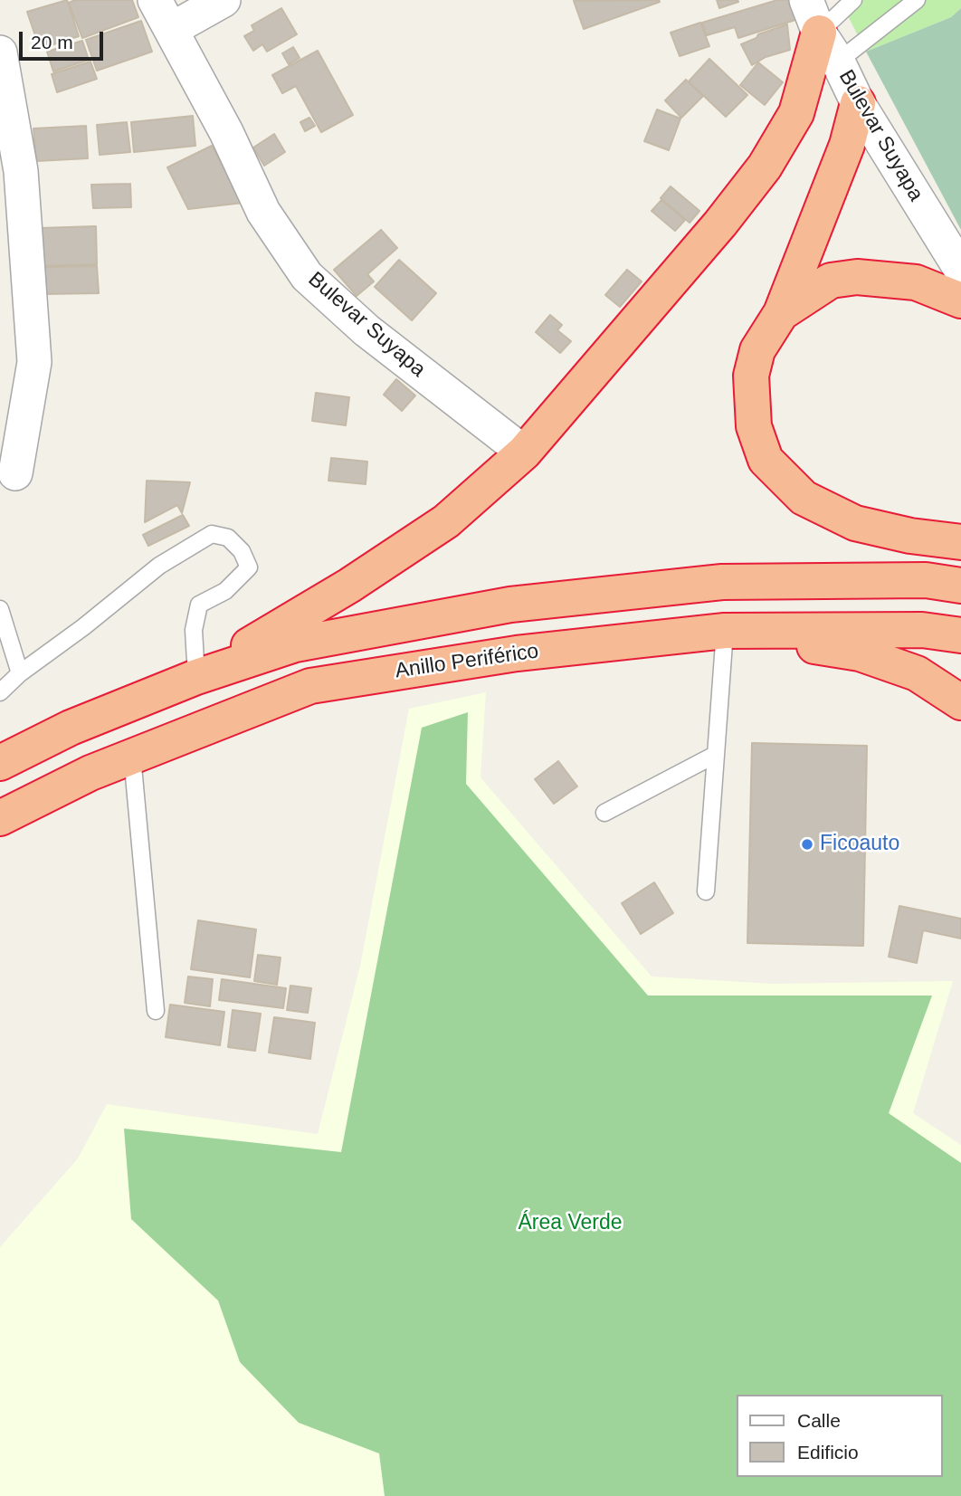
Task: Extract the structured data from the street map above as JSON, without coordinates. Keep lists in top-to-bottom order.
{
  "streets": {
    "highway": ["Anillo Periférico"],
    "street": ["Bulevar Suyapa"]
  },
  "parks": ["Área Verde"],
  "places": ["Ficoauto"],
  "legend": ["Calle", "Edificio"],
  "scale_bar": "20 m"
}
